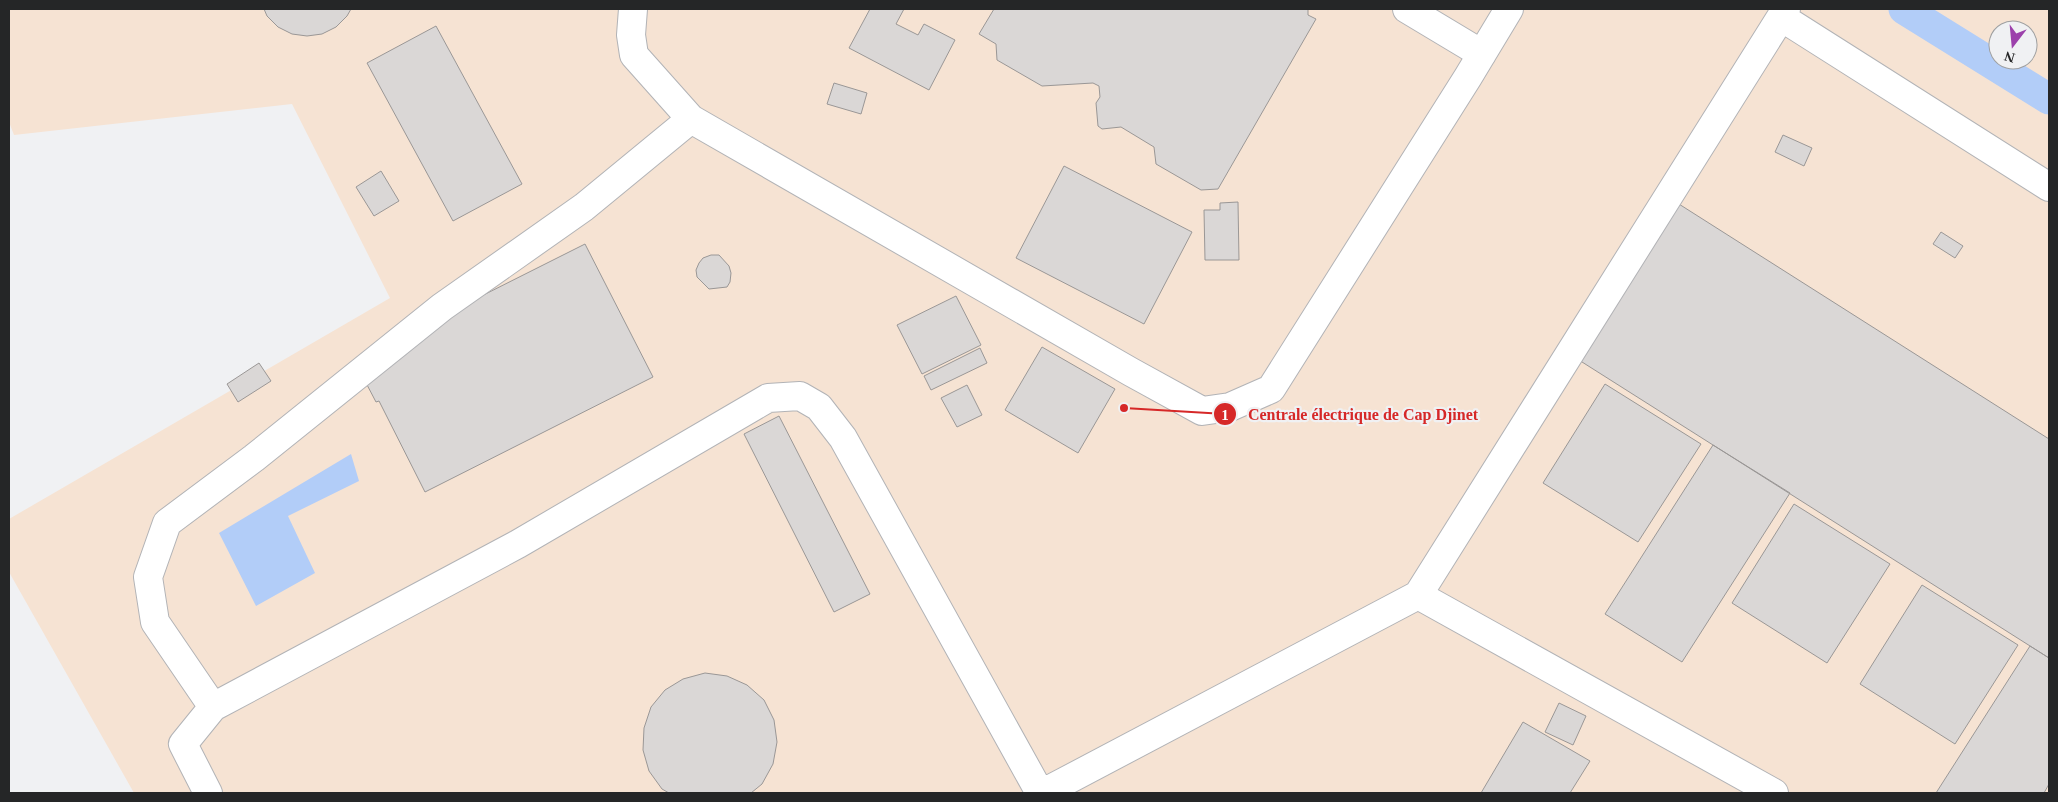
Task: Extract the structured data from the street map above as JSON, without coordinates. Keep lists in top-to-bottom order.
{
  "places": ["Centrale électrique de Cap Djinet"],
  "north": "bottom"
}
